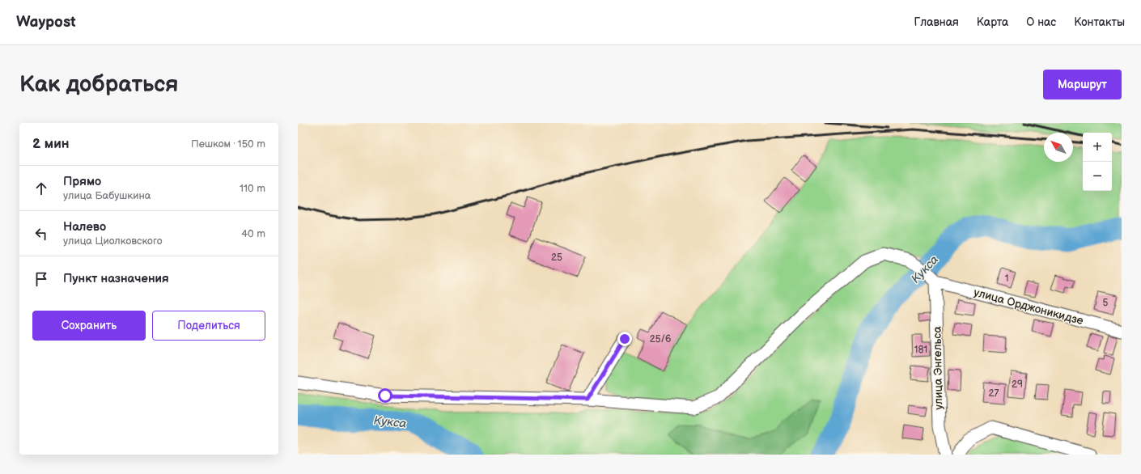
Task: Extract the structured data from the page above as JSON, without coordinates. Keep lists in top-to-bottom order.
{
  "streets": {
    "street": ["улица Орджоникидзе", "улица Энгельса"]
  },
  "crossings": [
    ["улица Орджоникидзе", "улица Энгельса"]
  ],
  "water": ["Кукса"],
  "house_numbers": [
    "25",
    "1",
    "5",
    "25/6",
    "181",
    "29",
    "27"
  ],
  "north": "top left",
  "page": {
    "header": "Waypost",
    "nav": [
      "Главная",
      "Карта",
      "О нас",
      "Контакты"
    ],
    "buttons": [
      "Маршрут",
      ["Сохранить", "Поделиться"]
    ],
    "title": "Как добраться",
    "heading": ["2 мин", "Пешком · 150 m"],
    "map_buttons": ["+", "−"],
    "list": [
      ["Прямо", "улица Бабушкина", "110 m"],
      ["Налево", "улица Циолковского", "40 m"],
      "Пункт назначения"
    ]
  }
}
